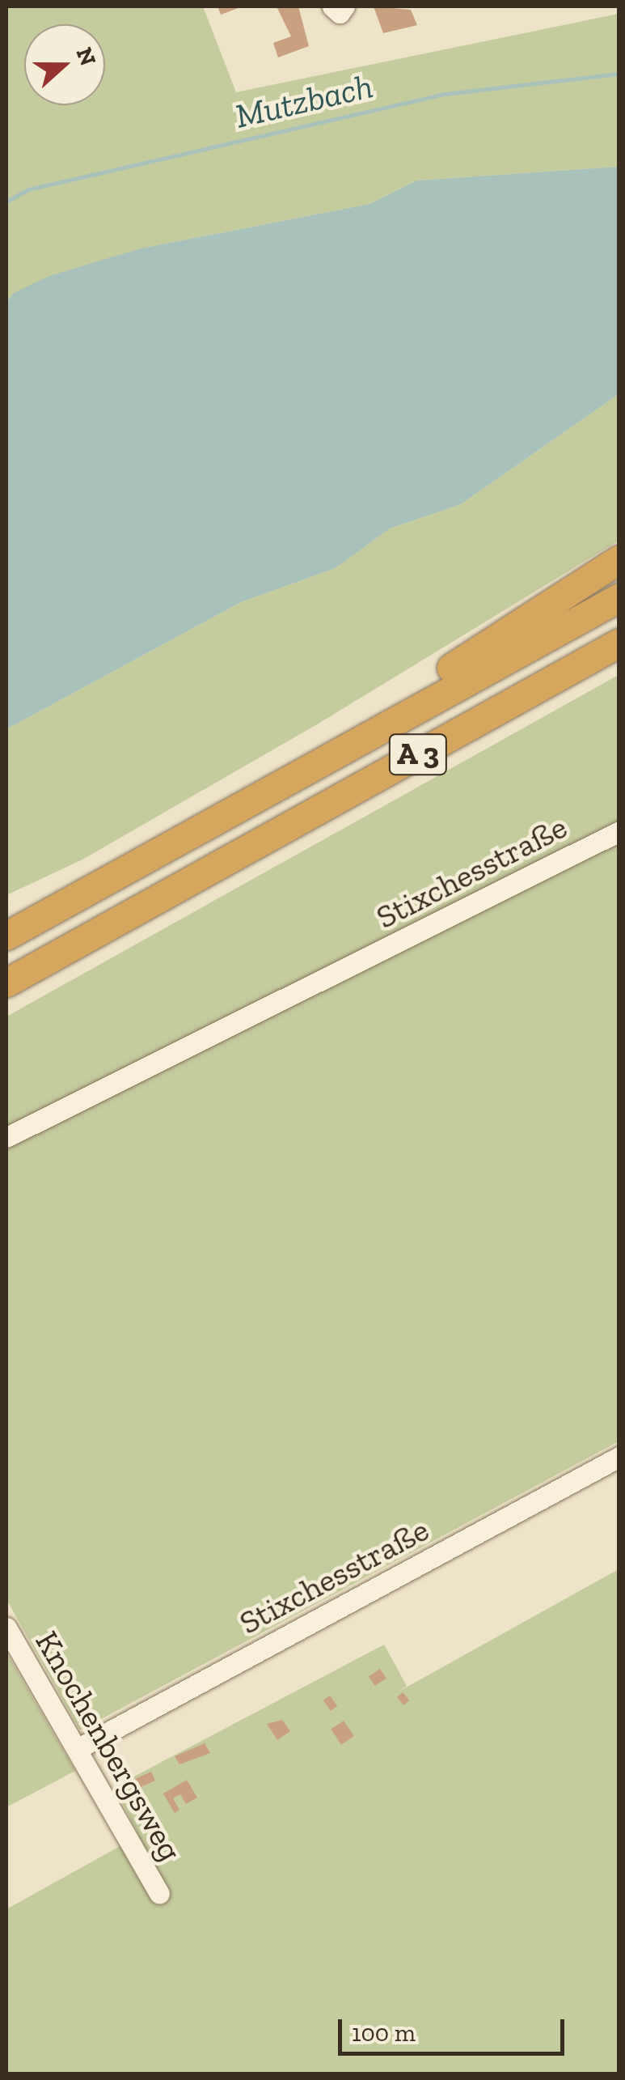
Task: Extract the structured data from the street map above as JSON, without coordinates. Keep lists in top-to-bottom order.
{
  "streets": {
    "highway": ["A 3"],
    "street": ["Stixchesstraße", "Knochenbergsweg"]
  },
  "crossings": [
    ["Stixchesstraße", "Knochenbergsweg"]
  ],
  "water": ["Mutzbach"],
  "scale_bar": "100 m",
  "north": "right"
}
